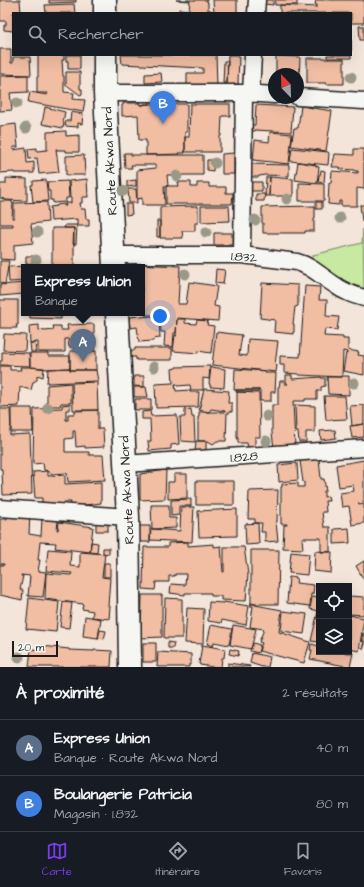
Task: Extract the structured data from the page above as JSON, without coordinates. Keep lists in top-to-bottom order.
{
  "streets": {
    "main road": ["Route Akwa Nord"],
    "street": ["1.832", "1.828"]
  },
  "crossings": [
    ["Route Akwa Nord", "1.832"],
    ["Route Akwa Nord", "1.828"]
  ],
  "scale_bar": "20 m",
  "north": "top left",
  "page": {
    "search": "Rechercher",
    "pins": ["B", "A"],
    "popup": ["Express Union", "Banque"],
    "scale": "20 m",
    "heading": ["À proximité", "2 résultats"],
    "list": [
      {
        "mark": "A",
        "name": "Express Union",
        "note": "Banque · Route Akwa Nord",
        "value": "40 m"
      },
      {
        "mark": "B",
        "name": "Boulangerie Patricia",
        "note": "Magasin · 1.832",
        "value": "80 m"
      }
    ],
    "nav": ["Carte", "Itinéraire", "Favoris"]
  }
}
